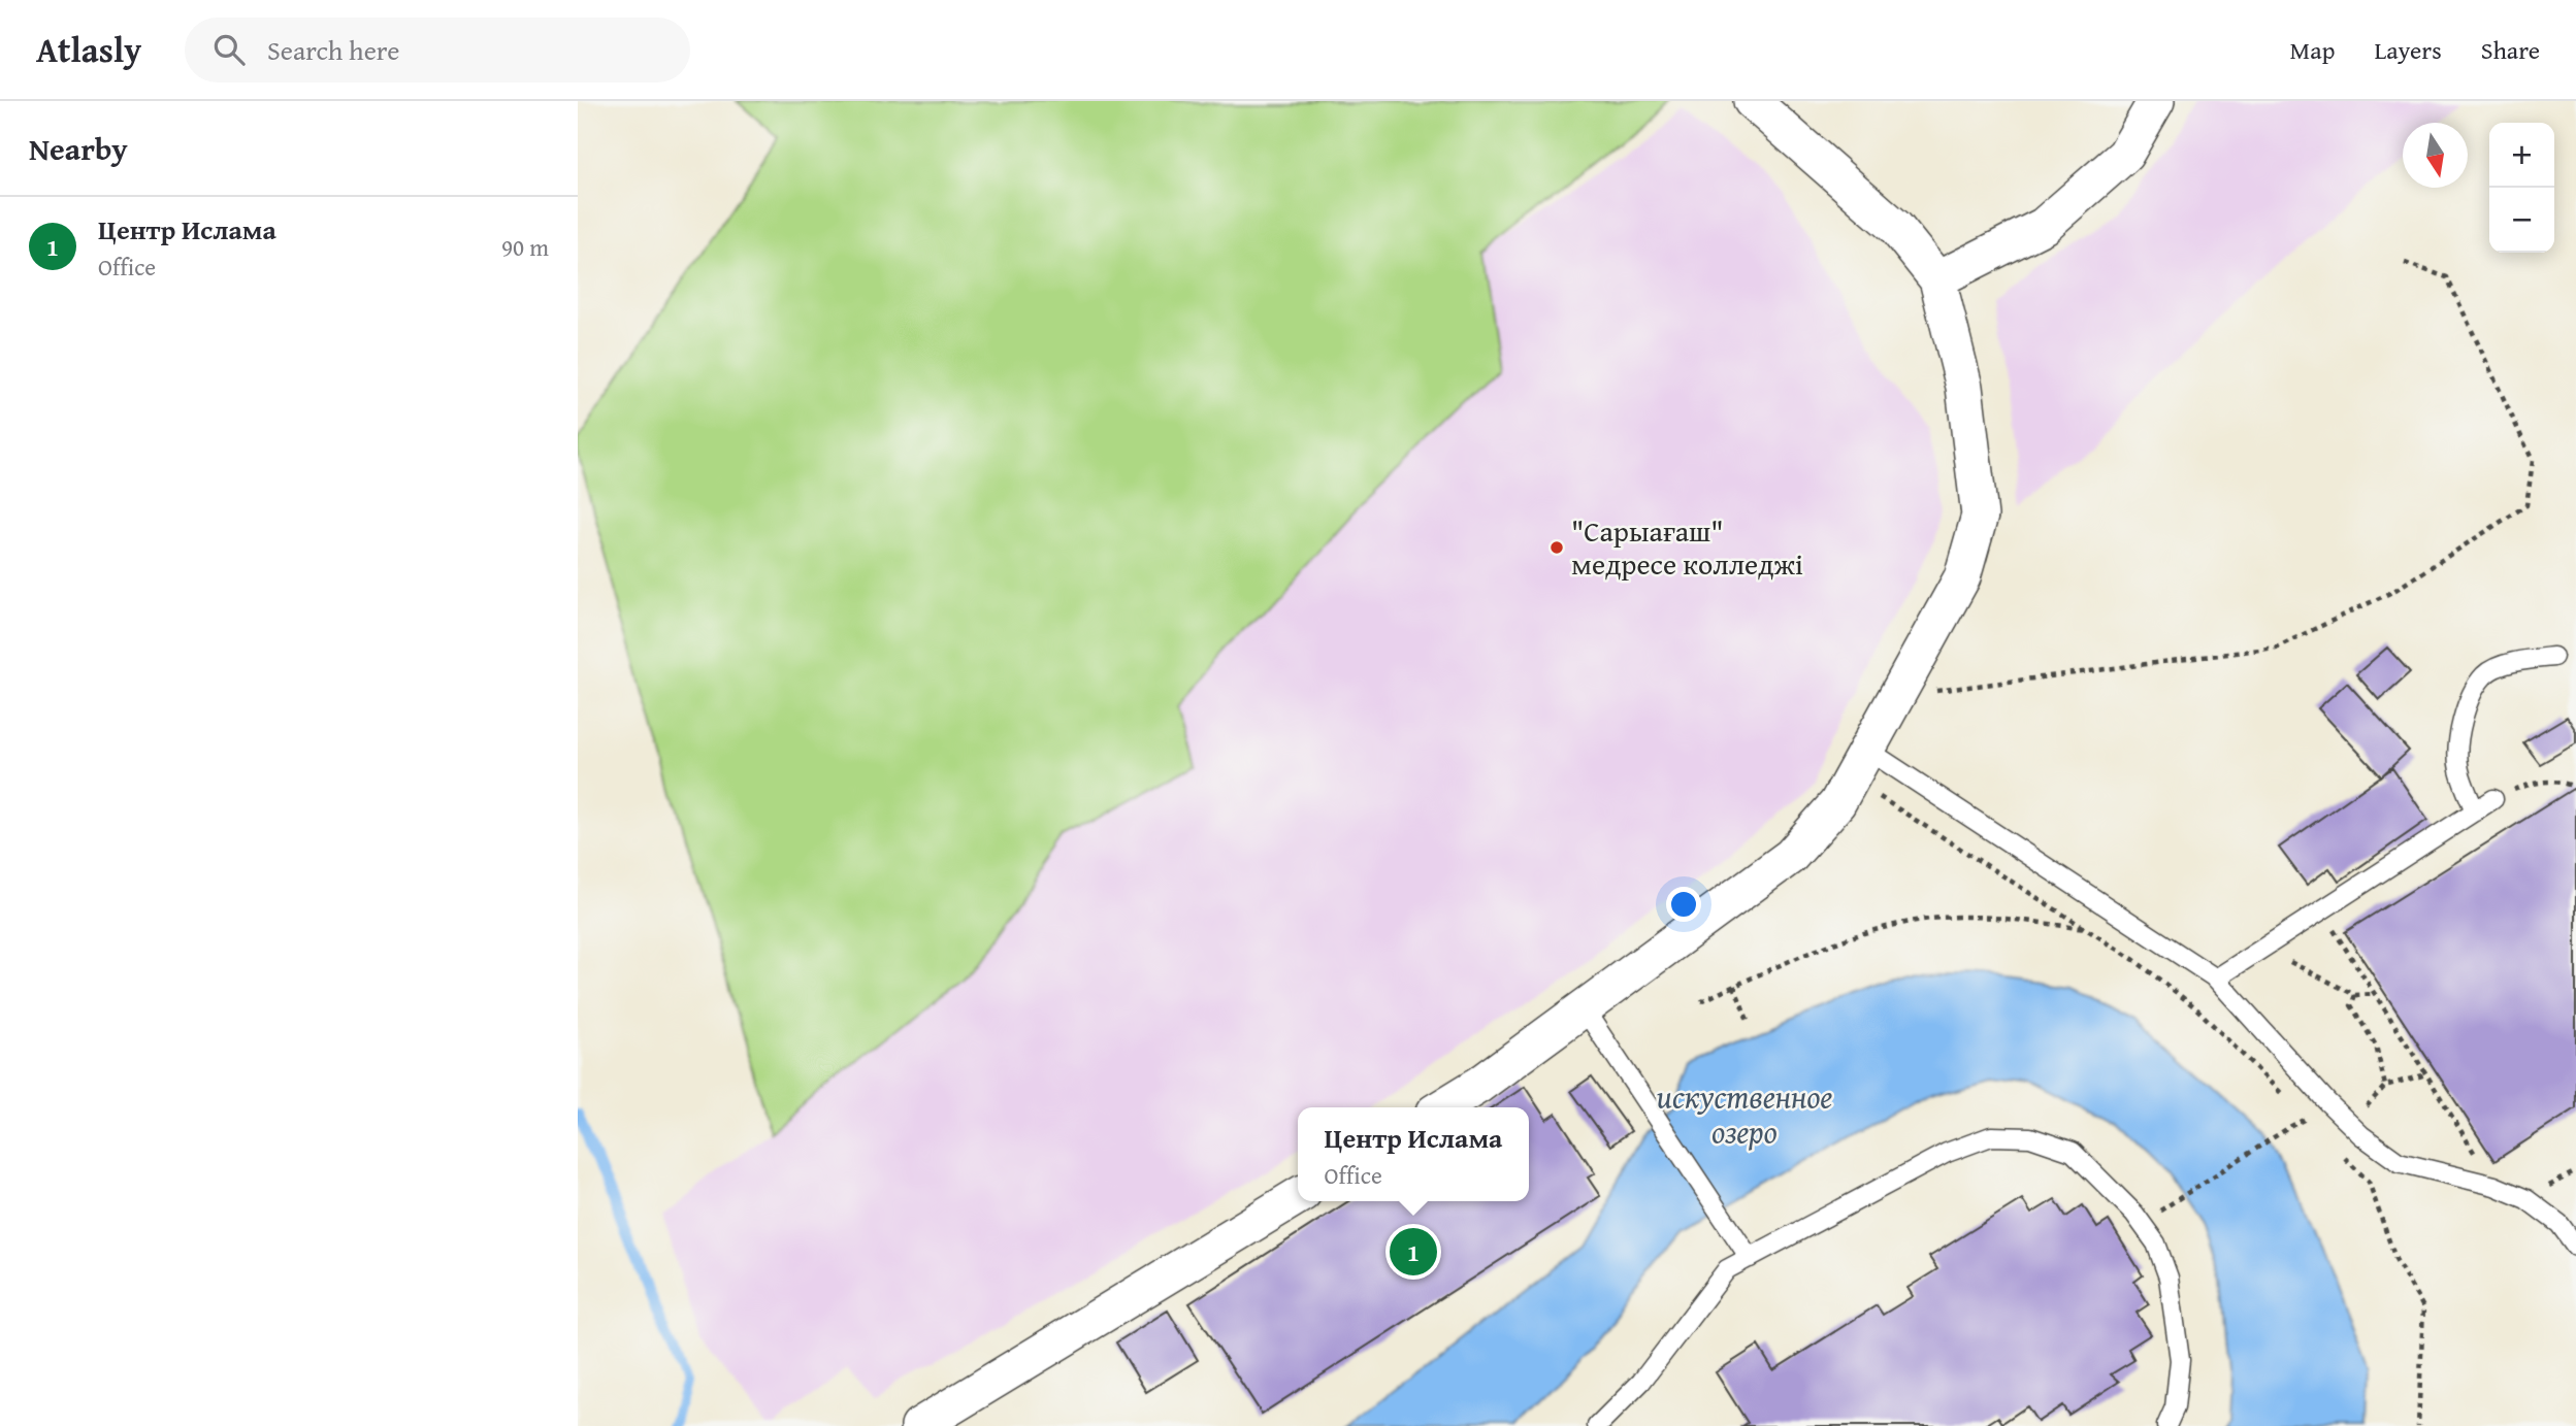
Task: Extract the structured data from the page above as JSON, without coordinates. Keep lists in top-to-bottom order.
{
  "water": ["искуственное озеро"],
  "places": ["\"Сарыағаш\" медресе колледжі"],
  "north": "bottom",
  "page": {
    "header": "Atlasly",
    "search": "Search here",
    "nav": ["Map", "Layers", "Share"],
    "heading": "Nearby",
    "map_buttons": ["+", "−"],
    "list": [
      {
        "mark": "1",
        "name": "Центр Ислама",
        "note": "Office",
        "value": "90 m"
      }
    ],
    "popup": ["Центр Ислама", "Office"],
    "pins": "1"
  }
}
